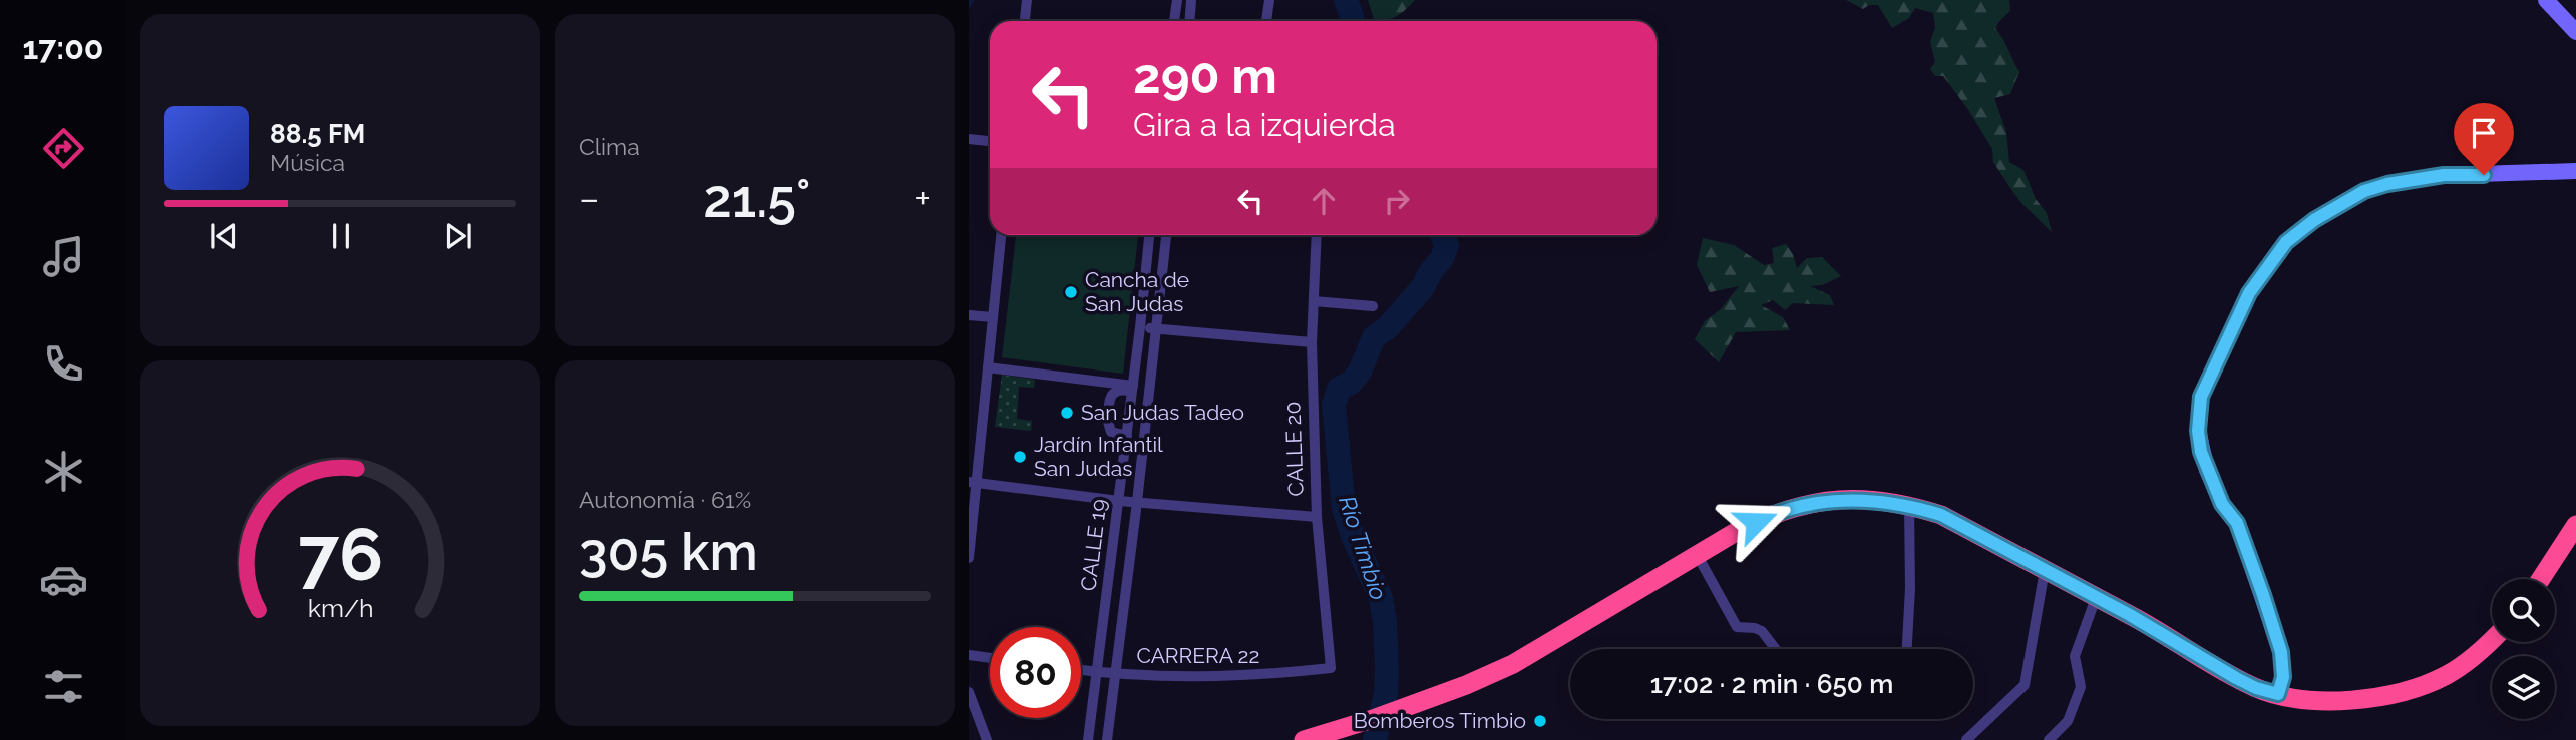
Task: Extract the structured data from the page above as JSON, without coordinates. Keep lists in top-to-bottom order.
{
  "streets": {
    "street": ["CALLE 20", "CALLE 19", "CARRERA 22"]
  },
  "crossings": [
    ["CALLE 20", "CARRERA 22"],
    ["CALLE 19", "CARRERA 22"]
  ],
  "water": ["Río Timbio"],
  "places": [
    "Cancha de San Judas",
    "San Judas Tadeo",
    "Jardín Infantil San Judas",
    "Bomberos Timbio"
  ],
  "page": {
    "tabs": "17:00",
    "tile": [
      "Clima",
      ["Autonomía · 61%", "305 km"]
    ],
    "turn": ["290 m", "Gira a la izquierda"],
    "song": ["88.5 FM", "Música"],
    "heat": ["−", "21.5°", "+"],
    "limit": "80",
    "trip": "17:02 · 2 min · 650 m",
    "gauge": ["76", "km/h"]
  }
}
